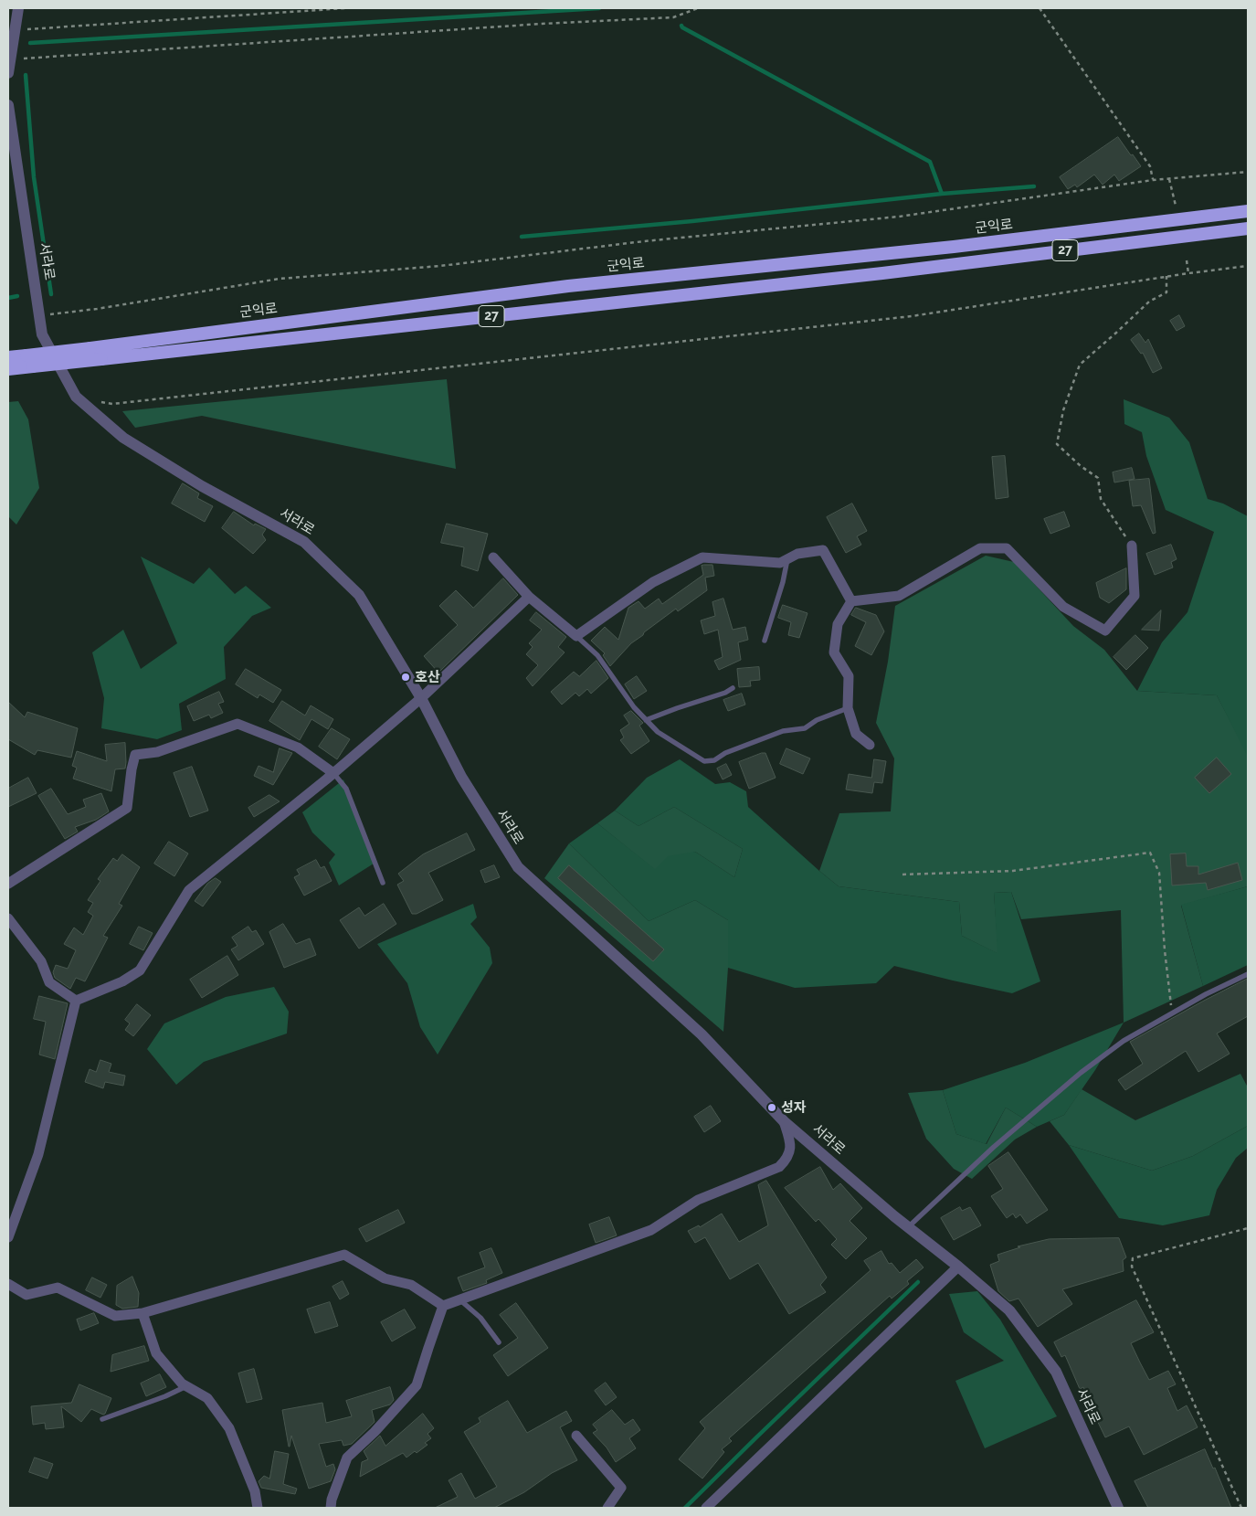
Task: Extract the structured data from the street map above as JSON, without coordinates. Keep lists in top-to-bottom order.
{
  "streets": {
    "highway": ["군익로", "27"],
    "street": ["서라로"]
  },
  "places": ["호산", "성자"]
}
